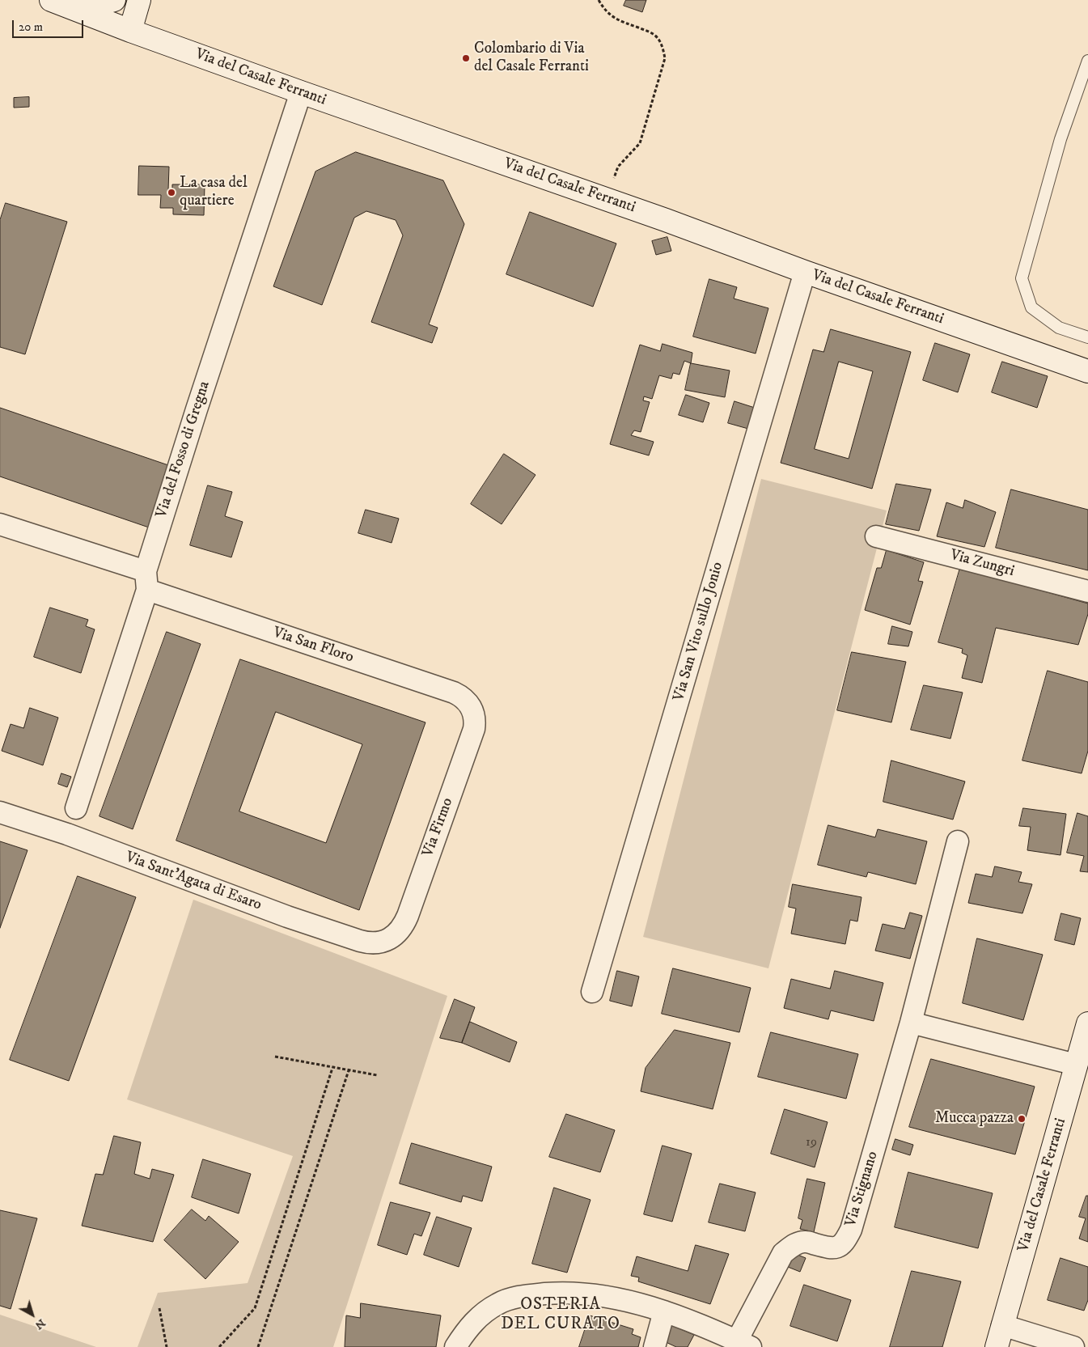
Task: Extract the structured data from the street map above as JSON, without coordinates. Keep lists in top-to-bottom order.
{
  "streets": {
    "street": [
      "Via del Casale Ferranti",
      "Via del Fosso di Gregna",
      "Via Zungri",
      "Via San Vito sullo Jonio",
      "Via San Floro",
      "Via Firmo",
      "Via Sant'Agata di Esaro",
      "Via Stignano"
    ]
  },
  "crossings": [
    ["Via del Casale Ferranti", "Via del Fosso di Gregna"],
    ["Via del Casale Ferranti", "Via San Vito sullo Jonio"],
    ["Via del Fosso di Gregna", "Via San Floro"],
    ["Via San Floro", "Via Firmo"],
    ["Via Firmo", "Via Sant'Agata di Esaro"]
  ],
  "districts": ["OSTERIA DEL CURATO"],
  "places": ["Colombario di Via del Casale Ferranti", "La casa del quartiere", "Mucca pazza"],
  "house_numbers": ["19"],
  "scale_bar": "20 m",
  "north": "bottom right"
}
